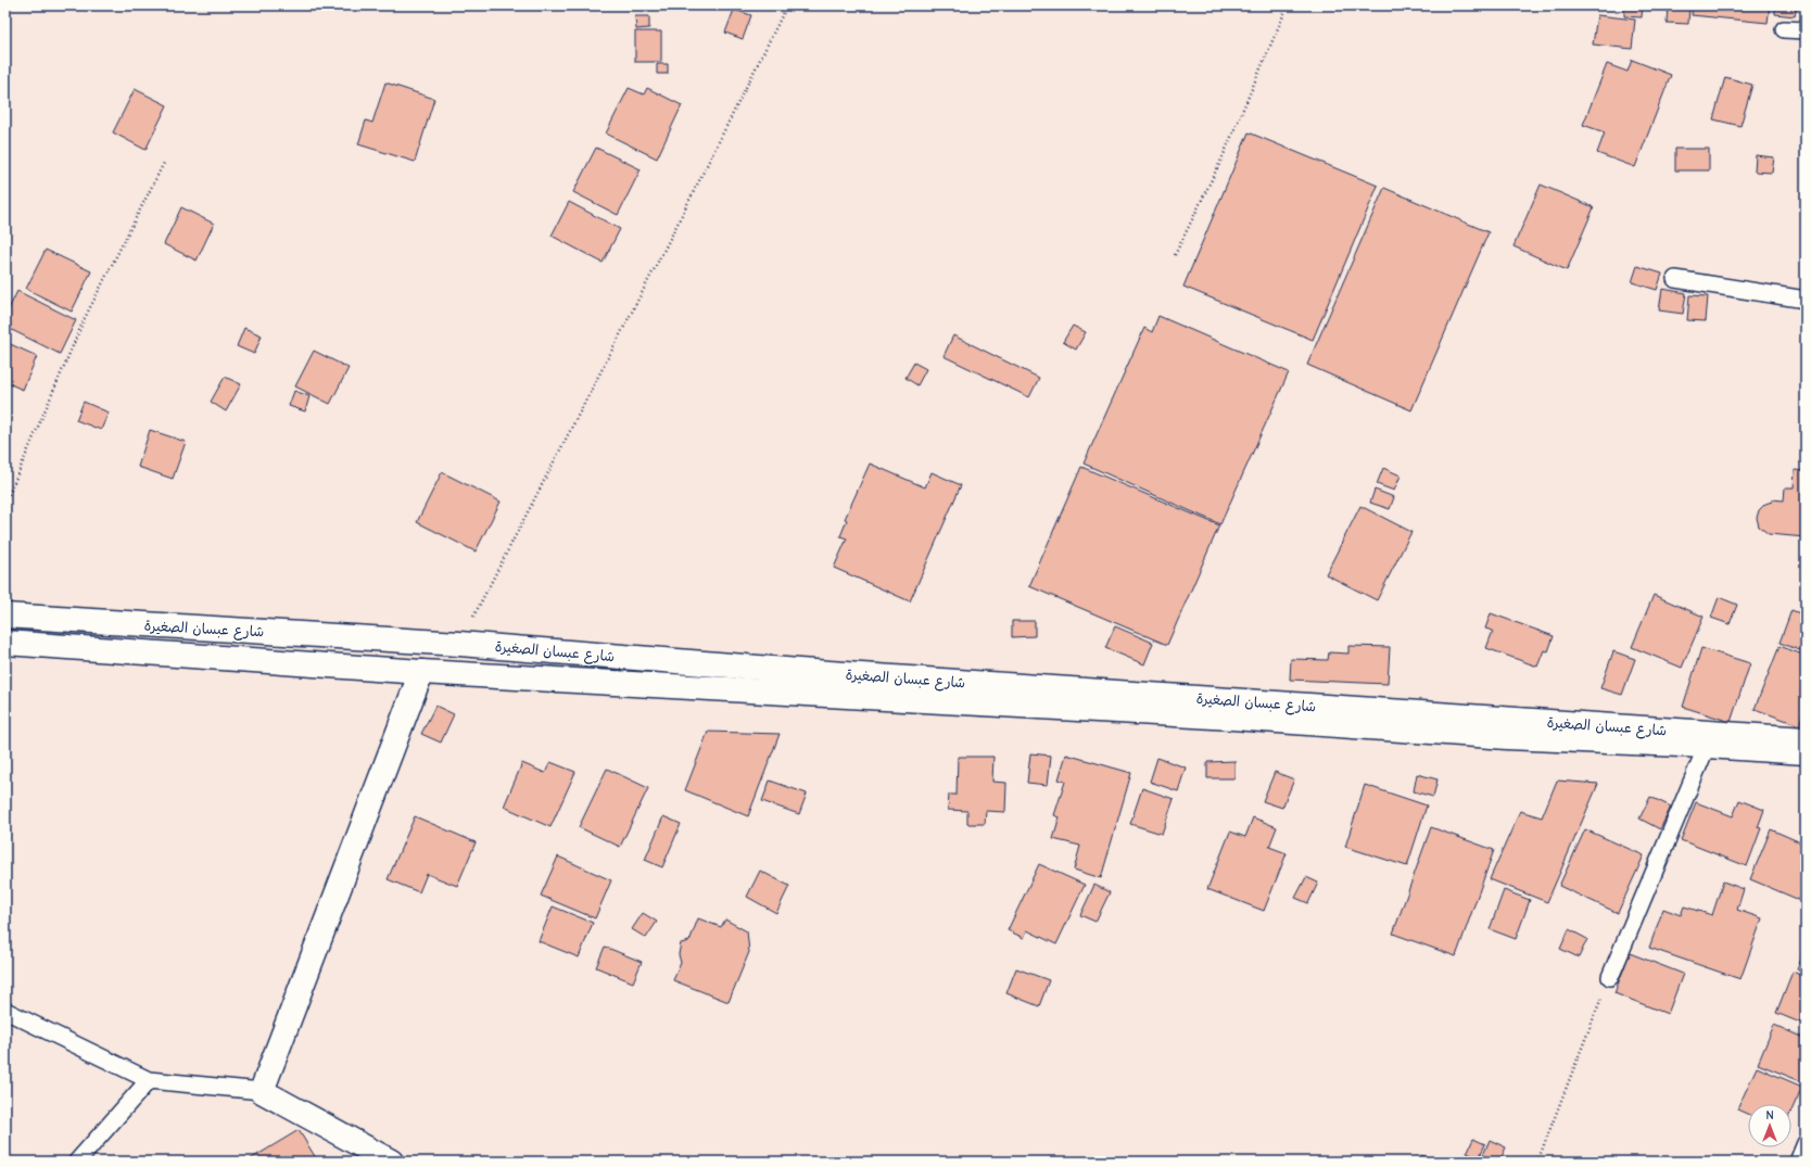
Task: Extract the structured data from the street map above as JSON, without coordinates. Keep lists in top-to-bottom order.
{
  "streets": {
    "street": ["شارع عبسان الصغيرة"]
  },
  "north": "top"
}
